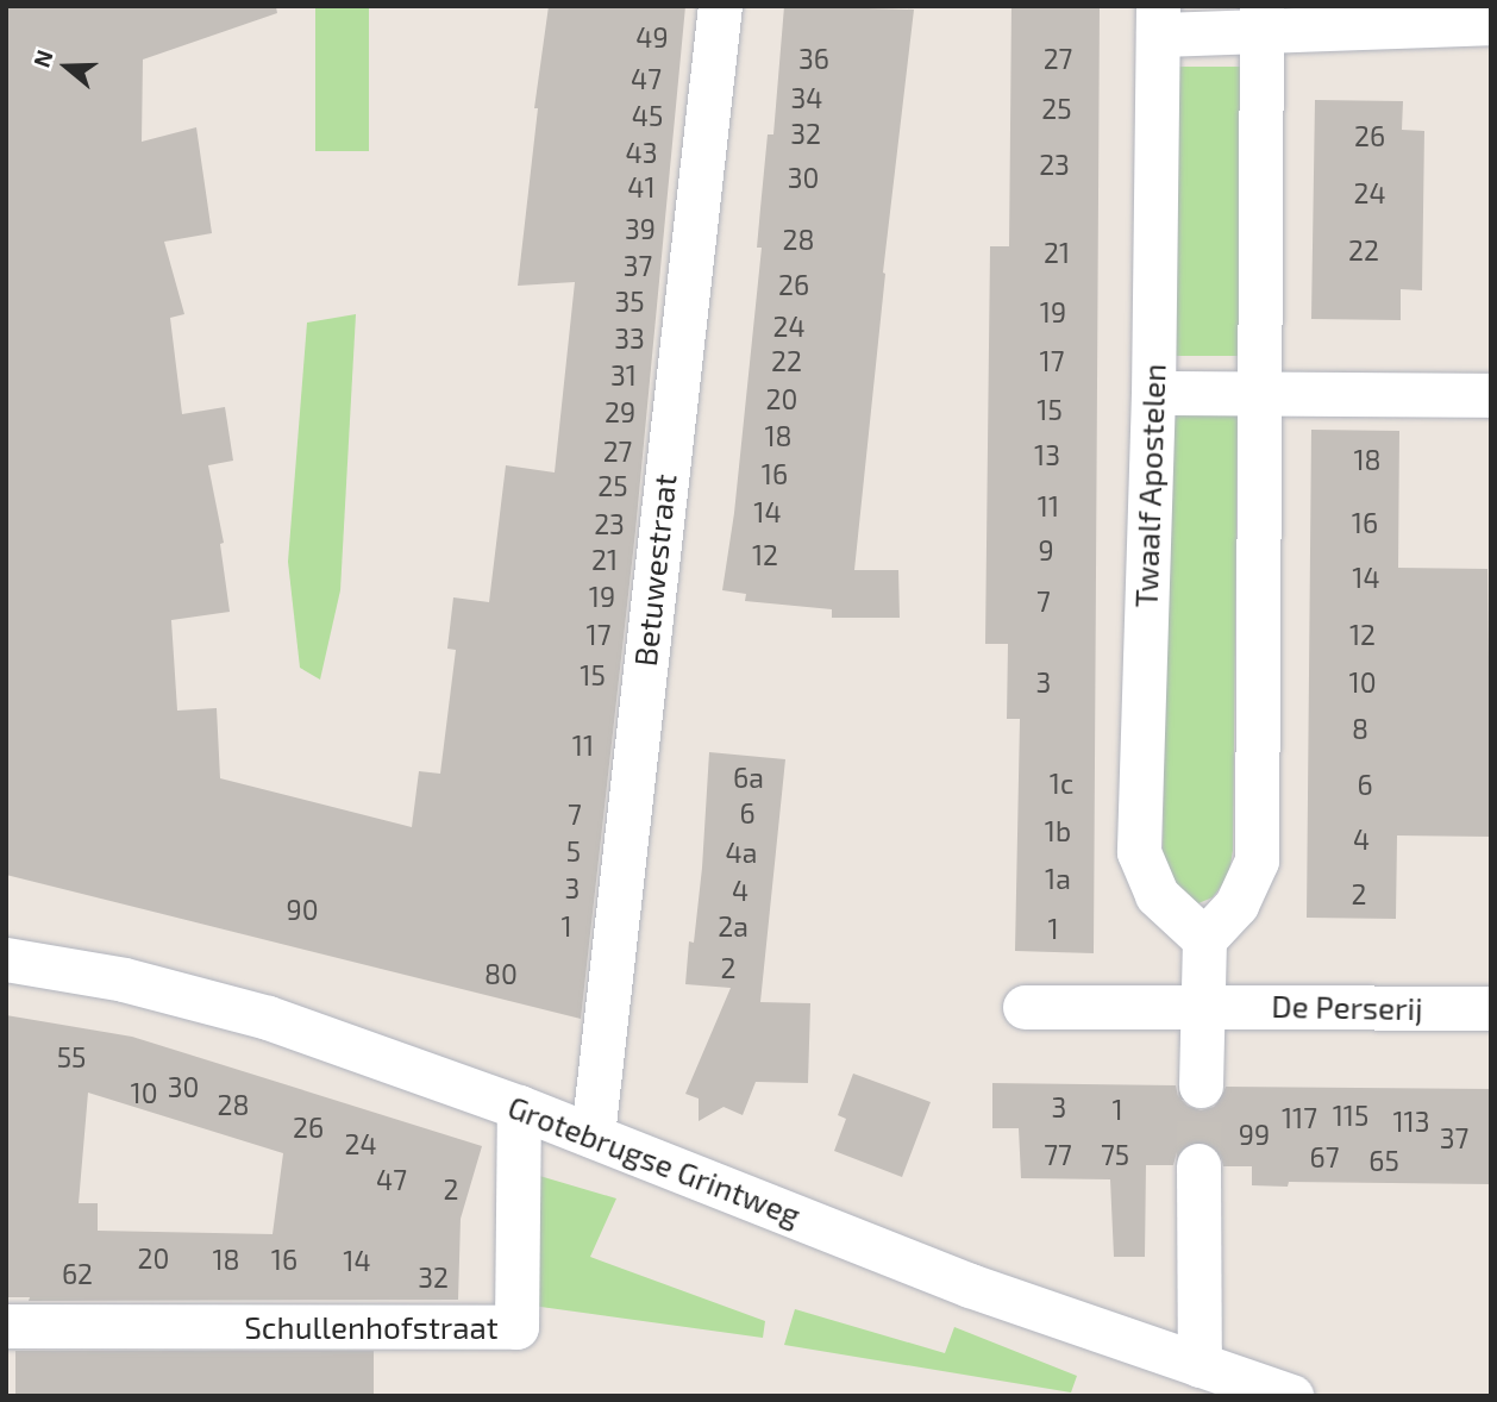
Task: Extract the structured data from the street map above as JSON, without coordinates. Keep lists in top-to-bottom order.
{
  "streets": {
    "street": [
      "Twaalf Apostelen",
      "Betuwestraat",
      "De Perserij",
      "Grotebrugse Grintweg",
      "Schullenhofstraat"
    ]
  },
  "crossings": [
    ["Betuwestraat", "Grotebrugse Grintweg"],
    ["Grotebrugse Grintweg", "Schullenhofstraat"]
  ],
  "house_numbers": [
    "49",
    "36",
    "27",
    "47",
    "34",
    "25",
    "45",
    "32",
    "26",
    "43",
    "23",
    "30",
    "41",
    "24",
    "39",
    "28",
    "22",
    "21",
    "37",
    "26",
    "35",
    "19",
    "24",
    "33",
    "22",
    "17",
    "31",
    "20",
    "15",
    "29",
    "18",
    "27",
    "13",
    "18",
    "16",
    "25",
    "11",
    "14",
    "16",
    "23",
    "9",
    "12",
    "21",
    "14",
    "19",
    "7",
    "17",
    "12",
    "15",
    "3",
    "10",
    "8",
    "11",
    "6a",
    "1c",
    "6",
    "6",
    "7",
    "1b",
    "4",
    "5",
    "4a",
    "1a",
    "3",
    "4",
    "2",
    "90",
    "1",
    "2a",
    "1",
    "2",
    "80",
    "55",
    "30",
    "10",
    "28",
    "3",
    "1",
    "115",
    "117",
    "113",
    "26",
    "99",
    "37",
    "24",
    "77",
    "75",
    "67",
    "65",
    "47",
    "2",
    "20",
    "18",
    "16",
    "14",
    "62",
    "32"
  ],
  "north": "left"
}
